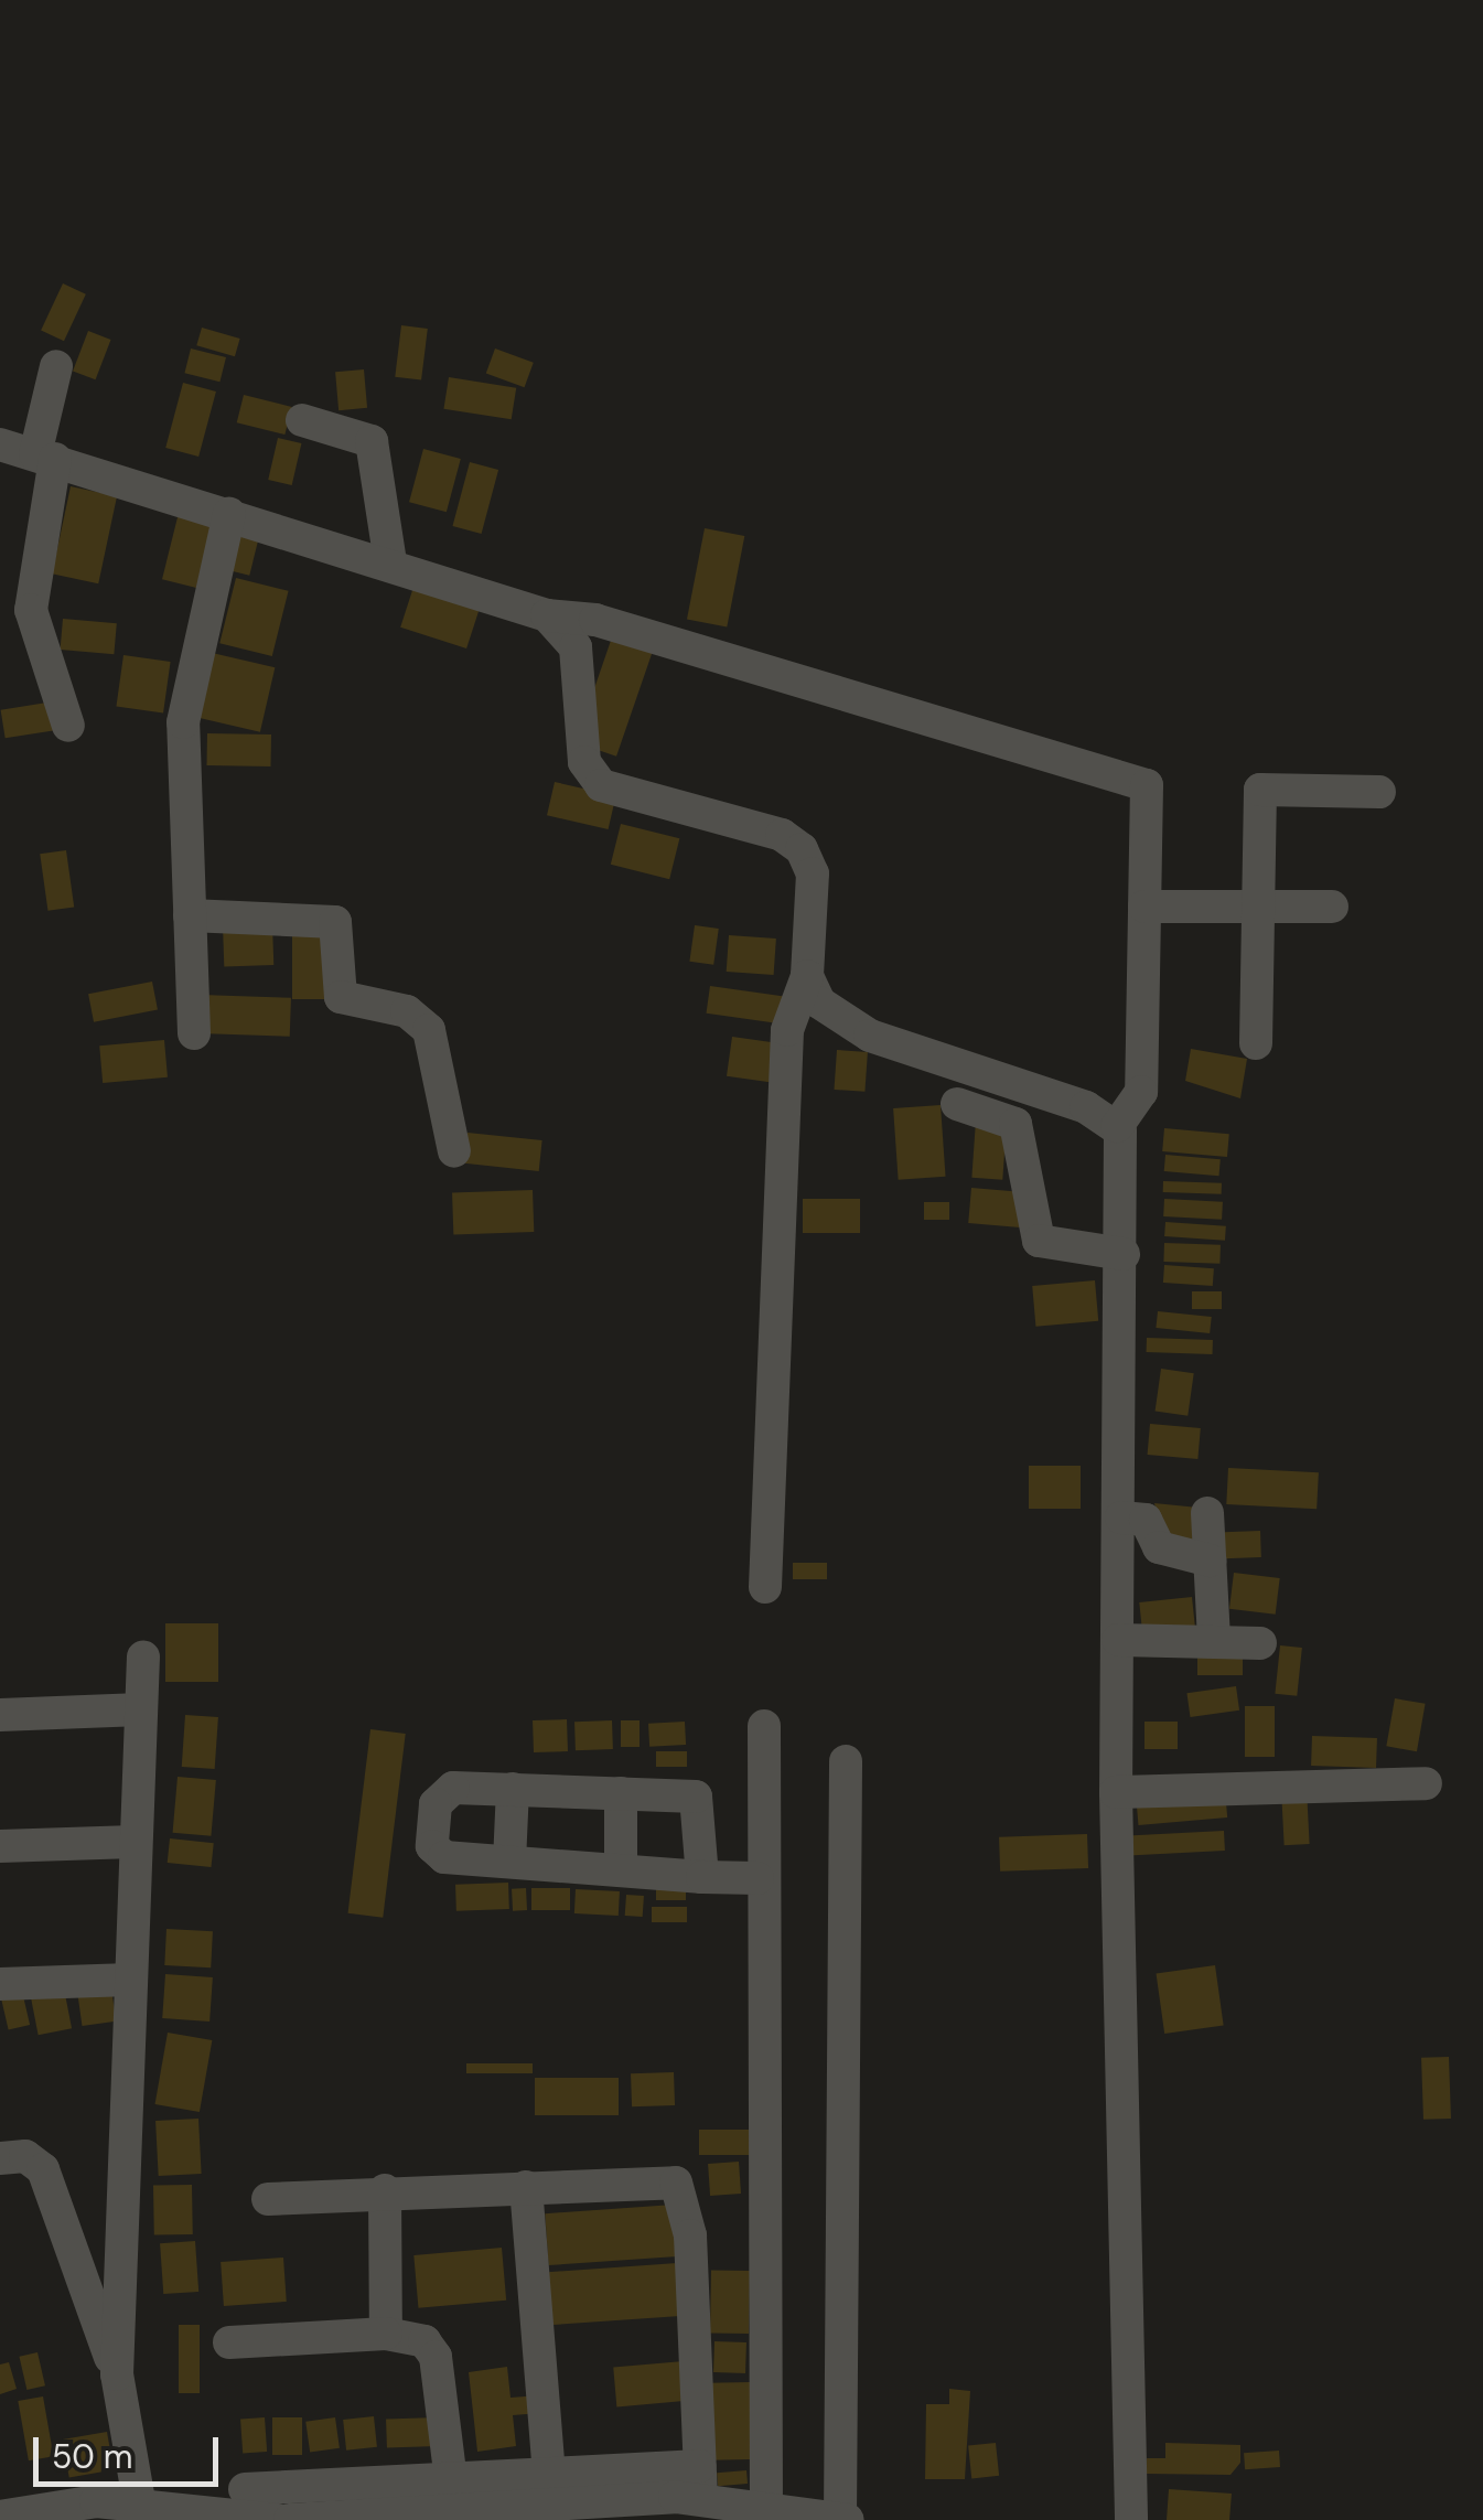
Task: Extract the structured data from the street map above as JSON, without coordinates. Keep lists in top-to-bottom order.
{
  "scale_bar": "50 m"
}
